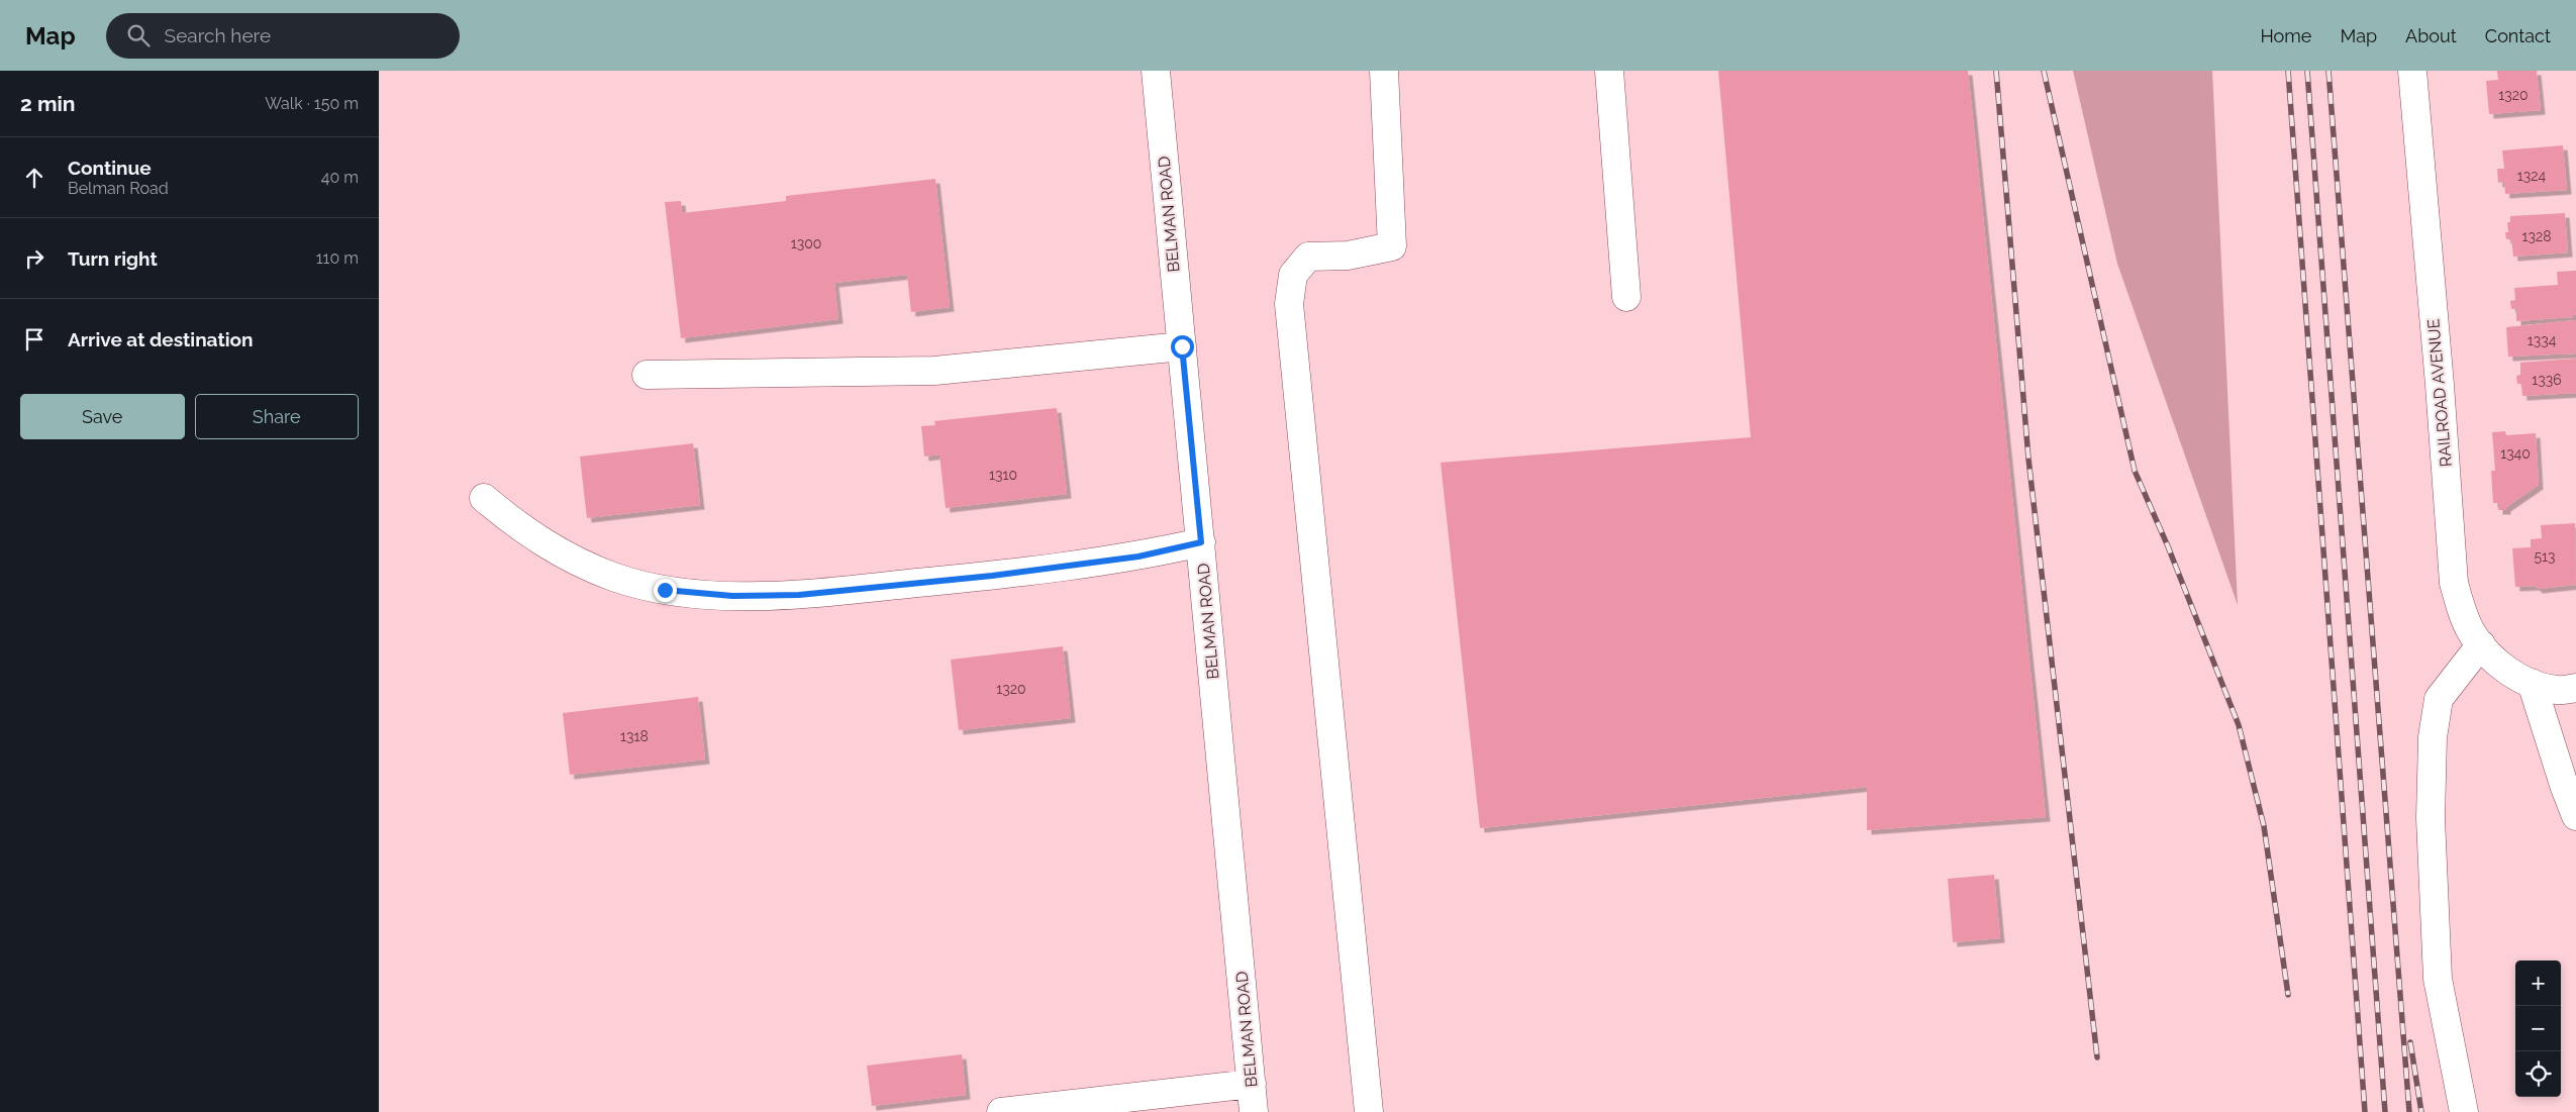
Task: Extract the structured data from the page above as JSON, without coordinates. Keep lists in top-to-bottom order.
{
  "streets": {
    "street": ["BELMAN ROAD", "RAILROAD AVENUE"]
  },
  "house_numbers": [
    "1320",
    "1324",
    "1328",
    "1300",
    "1334",
    "1336",
    "1340",
    "1310",
    "513",
    "1320",
    "1318"
  ],
  "page": {
    "header": "Map",
    "search": "Search here",
    "nav": [
      "Home",
      "Map",
      "About",
      "Contact"
    ],
    "heading": ["2 min", "Walk · 150 m"],
    "list": [
      ["Continue", "Belman Road", "40 m"],
      ["Turn right", "110 m"],
      "Arrive at destination"
    ],
    "buttons": ["Save", "Share"],
    "map_buttons": ["+", "−"]
  }
}
